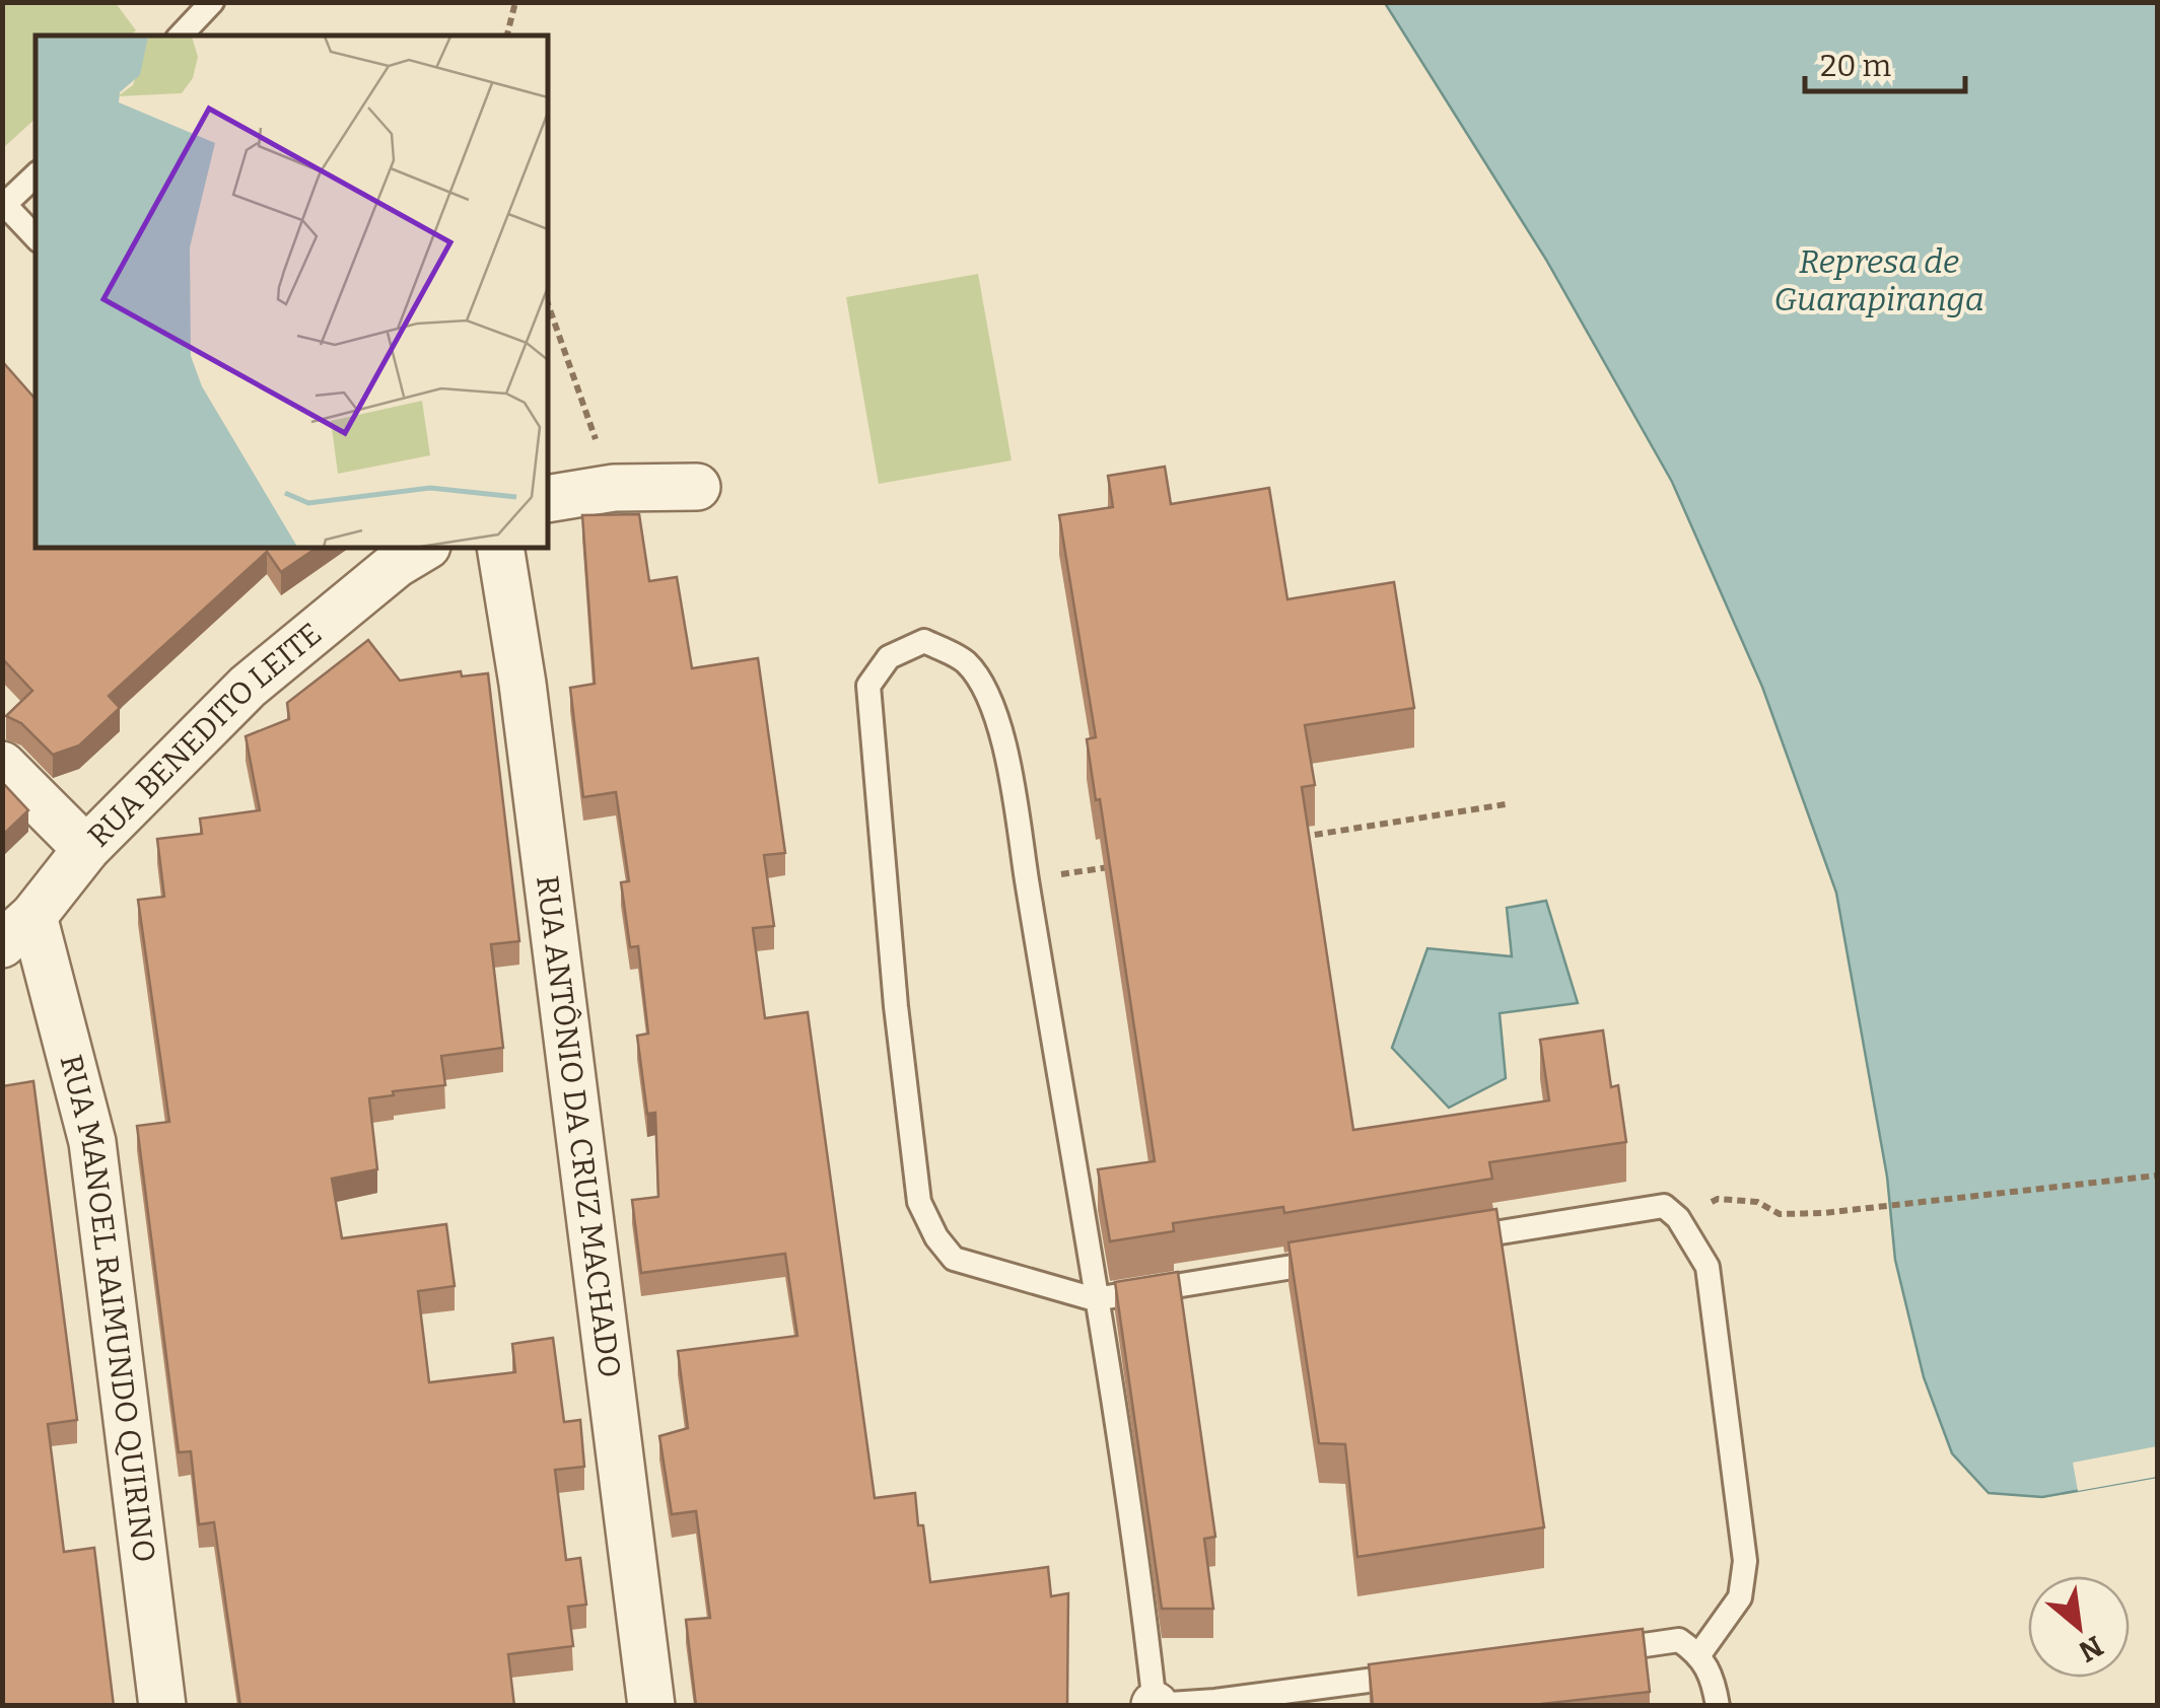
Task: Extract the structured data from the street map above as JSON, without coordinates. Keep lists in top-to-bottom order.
{
  "streets": {
    "street": ["RUA BENEDITO LEITE", "RUA ANTÔNIO DA CRUZ MACHADO", "RUA MANOEL RAIMUNDO QUIRINO"]
  },
  "crossings": [
    ["RUA BENEDITO LEITE", "RUA MANOEL RAIMUNDO QUIRINO"]
  ],
  "water": ["Represa de Guarapiranga"],
  "scale_bar": "20 m",
  "north": "bottom right"
}
